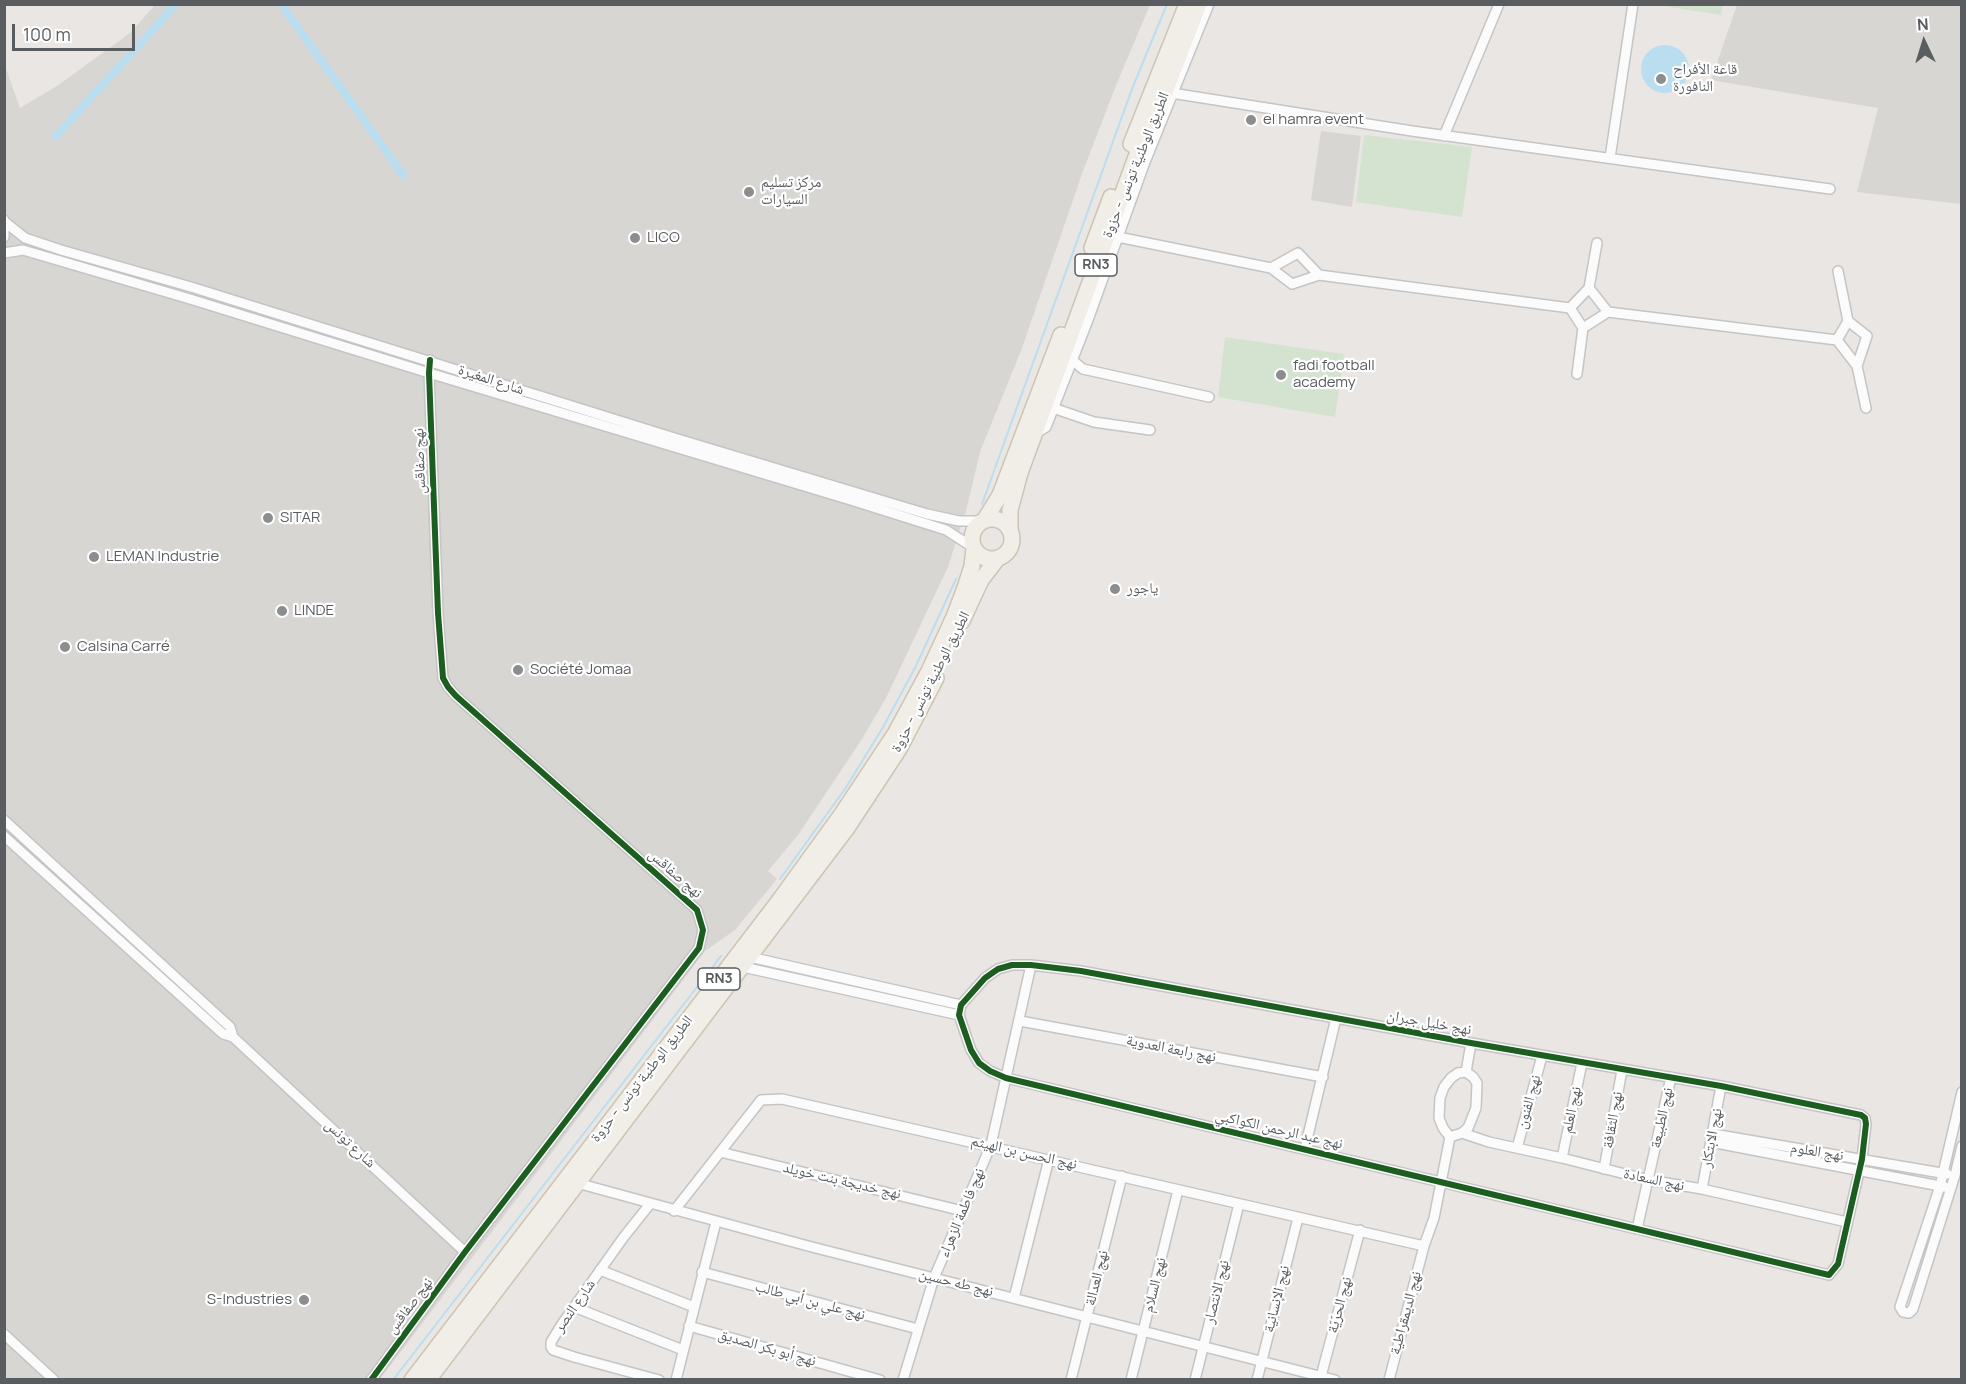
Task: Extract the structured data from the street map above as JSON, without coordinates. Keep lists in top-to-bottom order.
{
  "streets": {
    "main road": ["الطريق الوطنية تونس - حزوة", "RN3"],
    "street": [
      "شارع المغيرة",
      "نهج صفاقس",
      "نهج خليل جبران",
      "نهج رابعة العدوية",
      "نهج الفنون",
      "نهج العلم",
      "نهج الطبيعة",
      "نهج الثقافة",
      "نهج عبد الرحمن الكواكبي",
      "نهج الابتكار",
      "شارع تونس",
      "نهج العلوم",
      "نهج الحسن بن الهيثم",
      "نهج السعادة",
      "نهج خديجة بنت خويلد",
      "نهج فاطمة الزهراء",
      "نهج العدالة",
      "نهج طه حسين",
      "نهج السلام",
      "نهج الانتصار",
      "نهج الإنسانية",
      "نهج علي بن أبي طالب",
      "نهج الحرّيّة",
      "شارع النصر",
      "نهج الديمقراطية",
      "نهج أبو بكر الصديق"
    ]
  },
  "crossings": [
    ["الطريق الوطنية تونس - حزوة", "RN3"],
    ["الطريق الوطنية تونس - حزوة", "شارع المغيرة"],
    ["الطريق الوطنية تونس - حزوة", "نهج طه حسين"],
    ["RN3", "شارع المغيرة"],
    ["شارع المغيرة", "نهج صفاقس"],
    ["نهج صفاقس", "شارع تونس"],
    ["نهج خليل جبران", "نهج الفنون"],
    ["نهج خليل جبران", "نهج العلم"],
    ["نهج خليل جبران", "نهج الطبيعة"],
    ["نهج خليل جبران", "نهج الثقافة"],
    ["نهج خليل جبران", "نهج عبد الرحمن الكواكبي"],
    ["نهج خليل جبران", "نهج الابتكار"],
    ["نهج خليل جبران", "نهج العلوم"],
    ["نهج خليل جبران", "نهج السعادة"],
    ["نهج خليل جبران", "نهج فاطمة الزهراء"],
    ["نهج رابعة العدوية", "نهج فاطمة الزهراء"],
    ["نهج الفنون", "نهج السعادة"],
    ["نهج العلم", "نهج السعادة"],
    ["نهج الطبيعة", "نهج عبد الرحمن الكواكبي"],
    ["نهج الطبيعة", "نهج السعادة"],
    ["نهج الثقافة", "نهج السعادة"],
    ["نهج عبد الرحمن الكواكبي", "نهج السعادة"],
    ["نهج عبد الرحمن الكواكبي", "نهج فاطمة الزهراء"],
    ["نهج عبد الرحمن الكواكبي", "نهج الديمقراطية"],
    ["نهج الابتكار", "نهج العلوم"],
    ["نهج الابتكار", "نهج السعادة"],
    ["نهج الحسن بن الهيثم", "نهج خديجة بنت خويلد"],
    ["نهج الحسن بن الهيثم", "نهج فاطمة الزهراء"],
    ["نهج الحسن بن الهيثم", "نهج العدالة"],
    ["نهج الحسن بن الهيثم", "نهج طه حسين"],
    ["نهج الحسن بن الهيثم", "نهج السلام"],
    ["نهج الحسن بن الهيثم", "نهج الانتصار"],
    ["نهج الحسن بن الهيثم", "نهج الإنسانية"],
    ["نهج الحسن بن الهيثم", "نهج الحرّيّة"],
    ["نهج الحسن بن الهيثم", "نهج الديمقراطية"],
    ["نهج خديجة بنت خويلد", "نهج فاطمة الزهراء"],
    ["نهج فاطمة الزهراء", "نهج طه حسين"],
    ["نهج فاطمة الزهراء", "نهج علي بن أبي طالب"],
    ["نهج العدالة", "نهج طه حسين"],
    ["نهج طه حسين", "نهج السلام"],
    ["نهج طه حسين", "نهج الانتصار"],
    ["نهج طه حسين", "نهج الإنسانية"],
    ["نهج طه حسين", "نهج الحرّيّة"],
    ["نهج طه حسين", "شارع النصر"]
  ],
  "places": [
    "قاعة الأفراح النافورة",
    "el hamra event",
    "مركز تسليم السيارات",
    "LICO",
    "fadi football academy",
    "SITAR",
    "LEMAN Industrie",
    "ياجور",
    "LINDE",
    "Calsina Carré",
    "Société Jomaa",
    "S-Industries"
  ],
  "scale_bar": "100 m",
  "north": "top"
}
